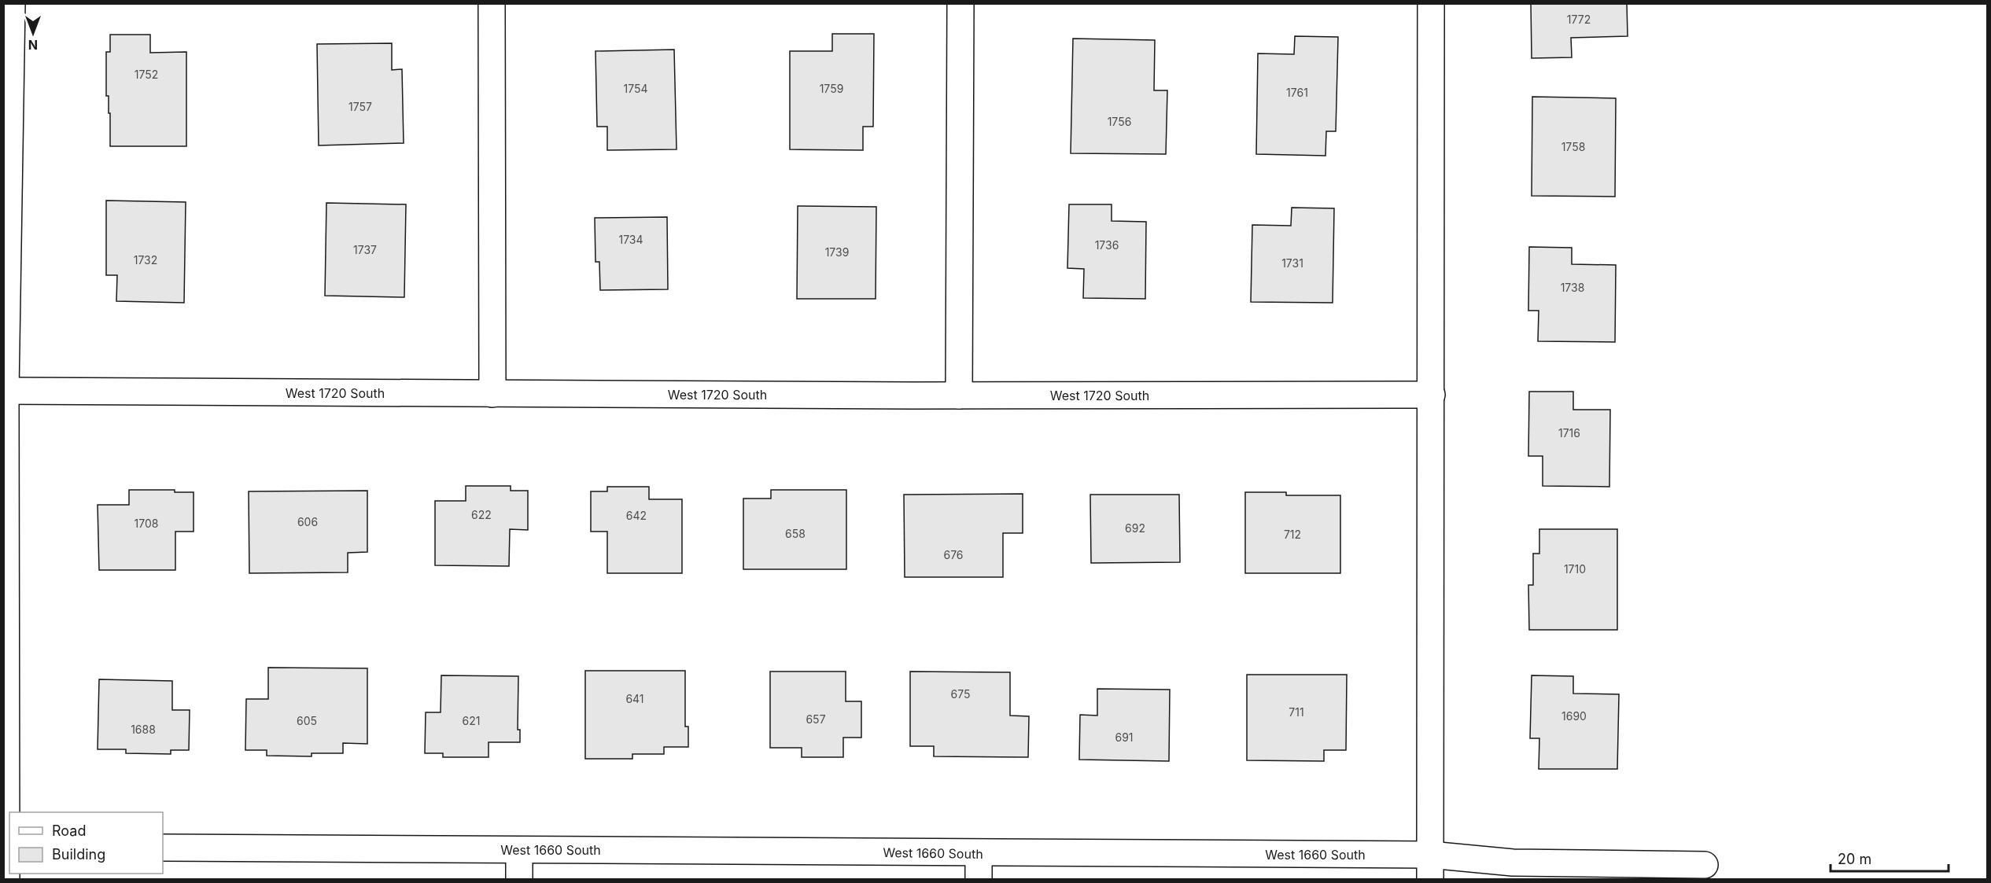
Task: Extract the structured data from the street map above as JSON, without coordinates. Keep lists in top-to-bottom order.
{
  "streets": {
    "street": ["West 1720 South", "West 1660 South"]
  },
  "house_numbers": [
    "1772",
    "1752",
    "1754",
    "1759",
    "1761",
    "1757",
    "1756",
    "1758",
    "1734",
    "1736",
    "1737",
    "1739",
    "1732",
    "1731",
    "1738",
    "1716",
    "622",
    "642",
    "606",
    "1708",
    "692",
    "658",
    "712",
    "676",
    "1710",
    "675",
    "641",
    "711",
    "1690",
    "657",
    "605",
    "621",
    "1688",
    "691"
  ],
  "legend": ["Road", "Building"],
  "scale_bar": "20 m",
  "north": "bottom"
}
